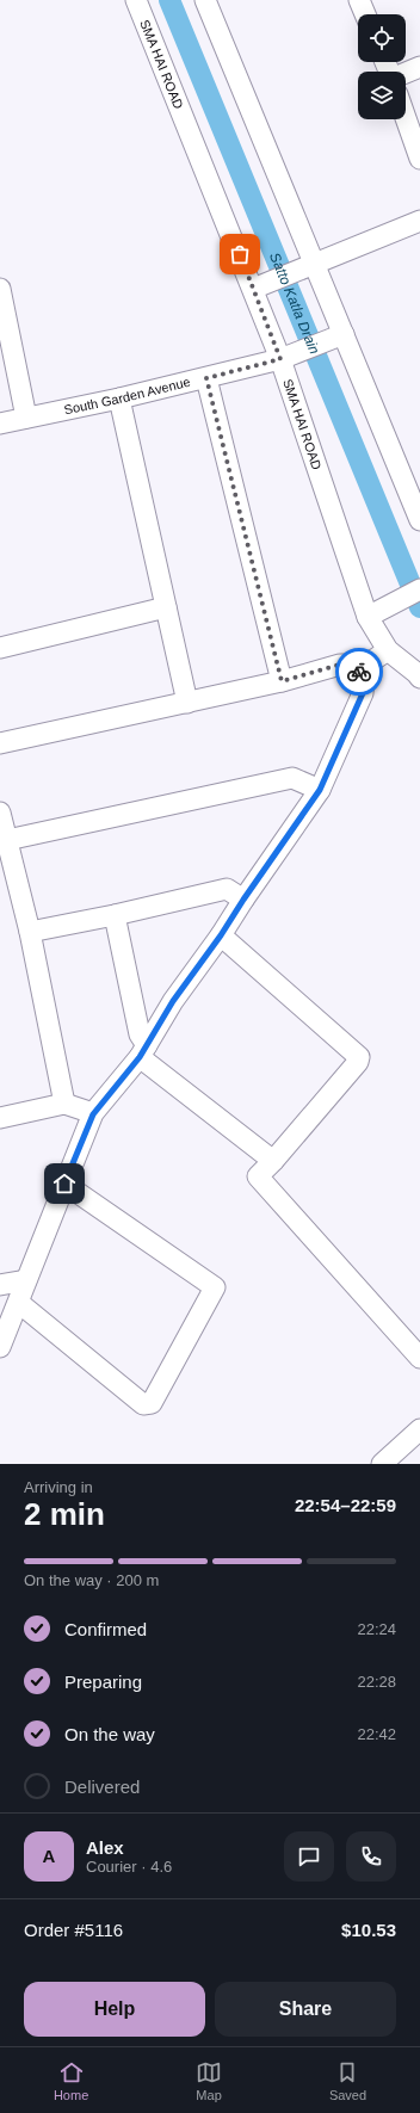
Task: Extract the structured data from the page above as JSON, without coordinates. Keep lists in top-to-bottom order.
{
  "streets": {
    "street": ["SMA HAI ROAD", "South Garden Avenue"]
  },
  "crossings": [
    ["SMA HAI ROAD", "South Garden Avenue"]
  ],
  "water": ["Satto Katla Drain"],
  "page": {
    "heading": ["2 min", "Arriving in", "22:54–22:59"],
    "panel": [
      "Alex",
      "Courier · 4.6",
      "Order #5116",
      "$10.53"
    ],
    "bar": "On the way · 200 m",
    "list": [
      ["Confirmed", "22:24"],
      ["Preparing", "22:28"],
      ["On the way", "22:42"],
      "Delivered"
    ],
    "round": "A",
    "buttons": ["Help", "Share"],
    "tabs": ["Home", "Map", "Saved"]
  }
}
